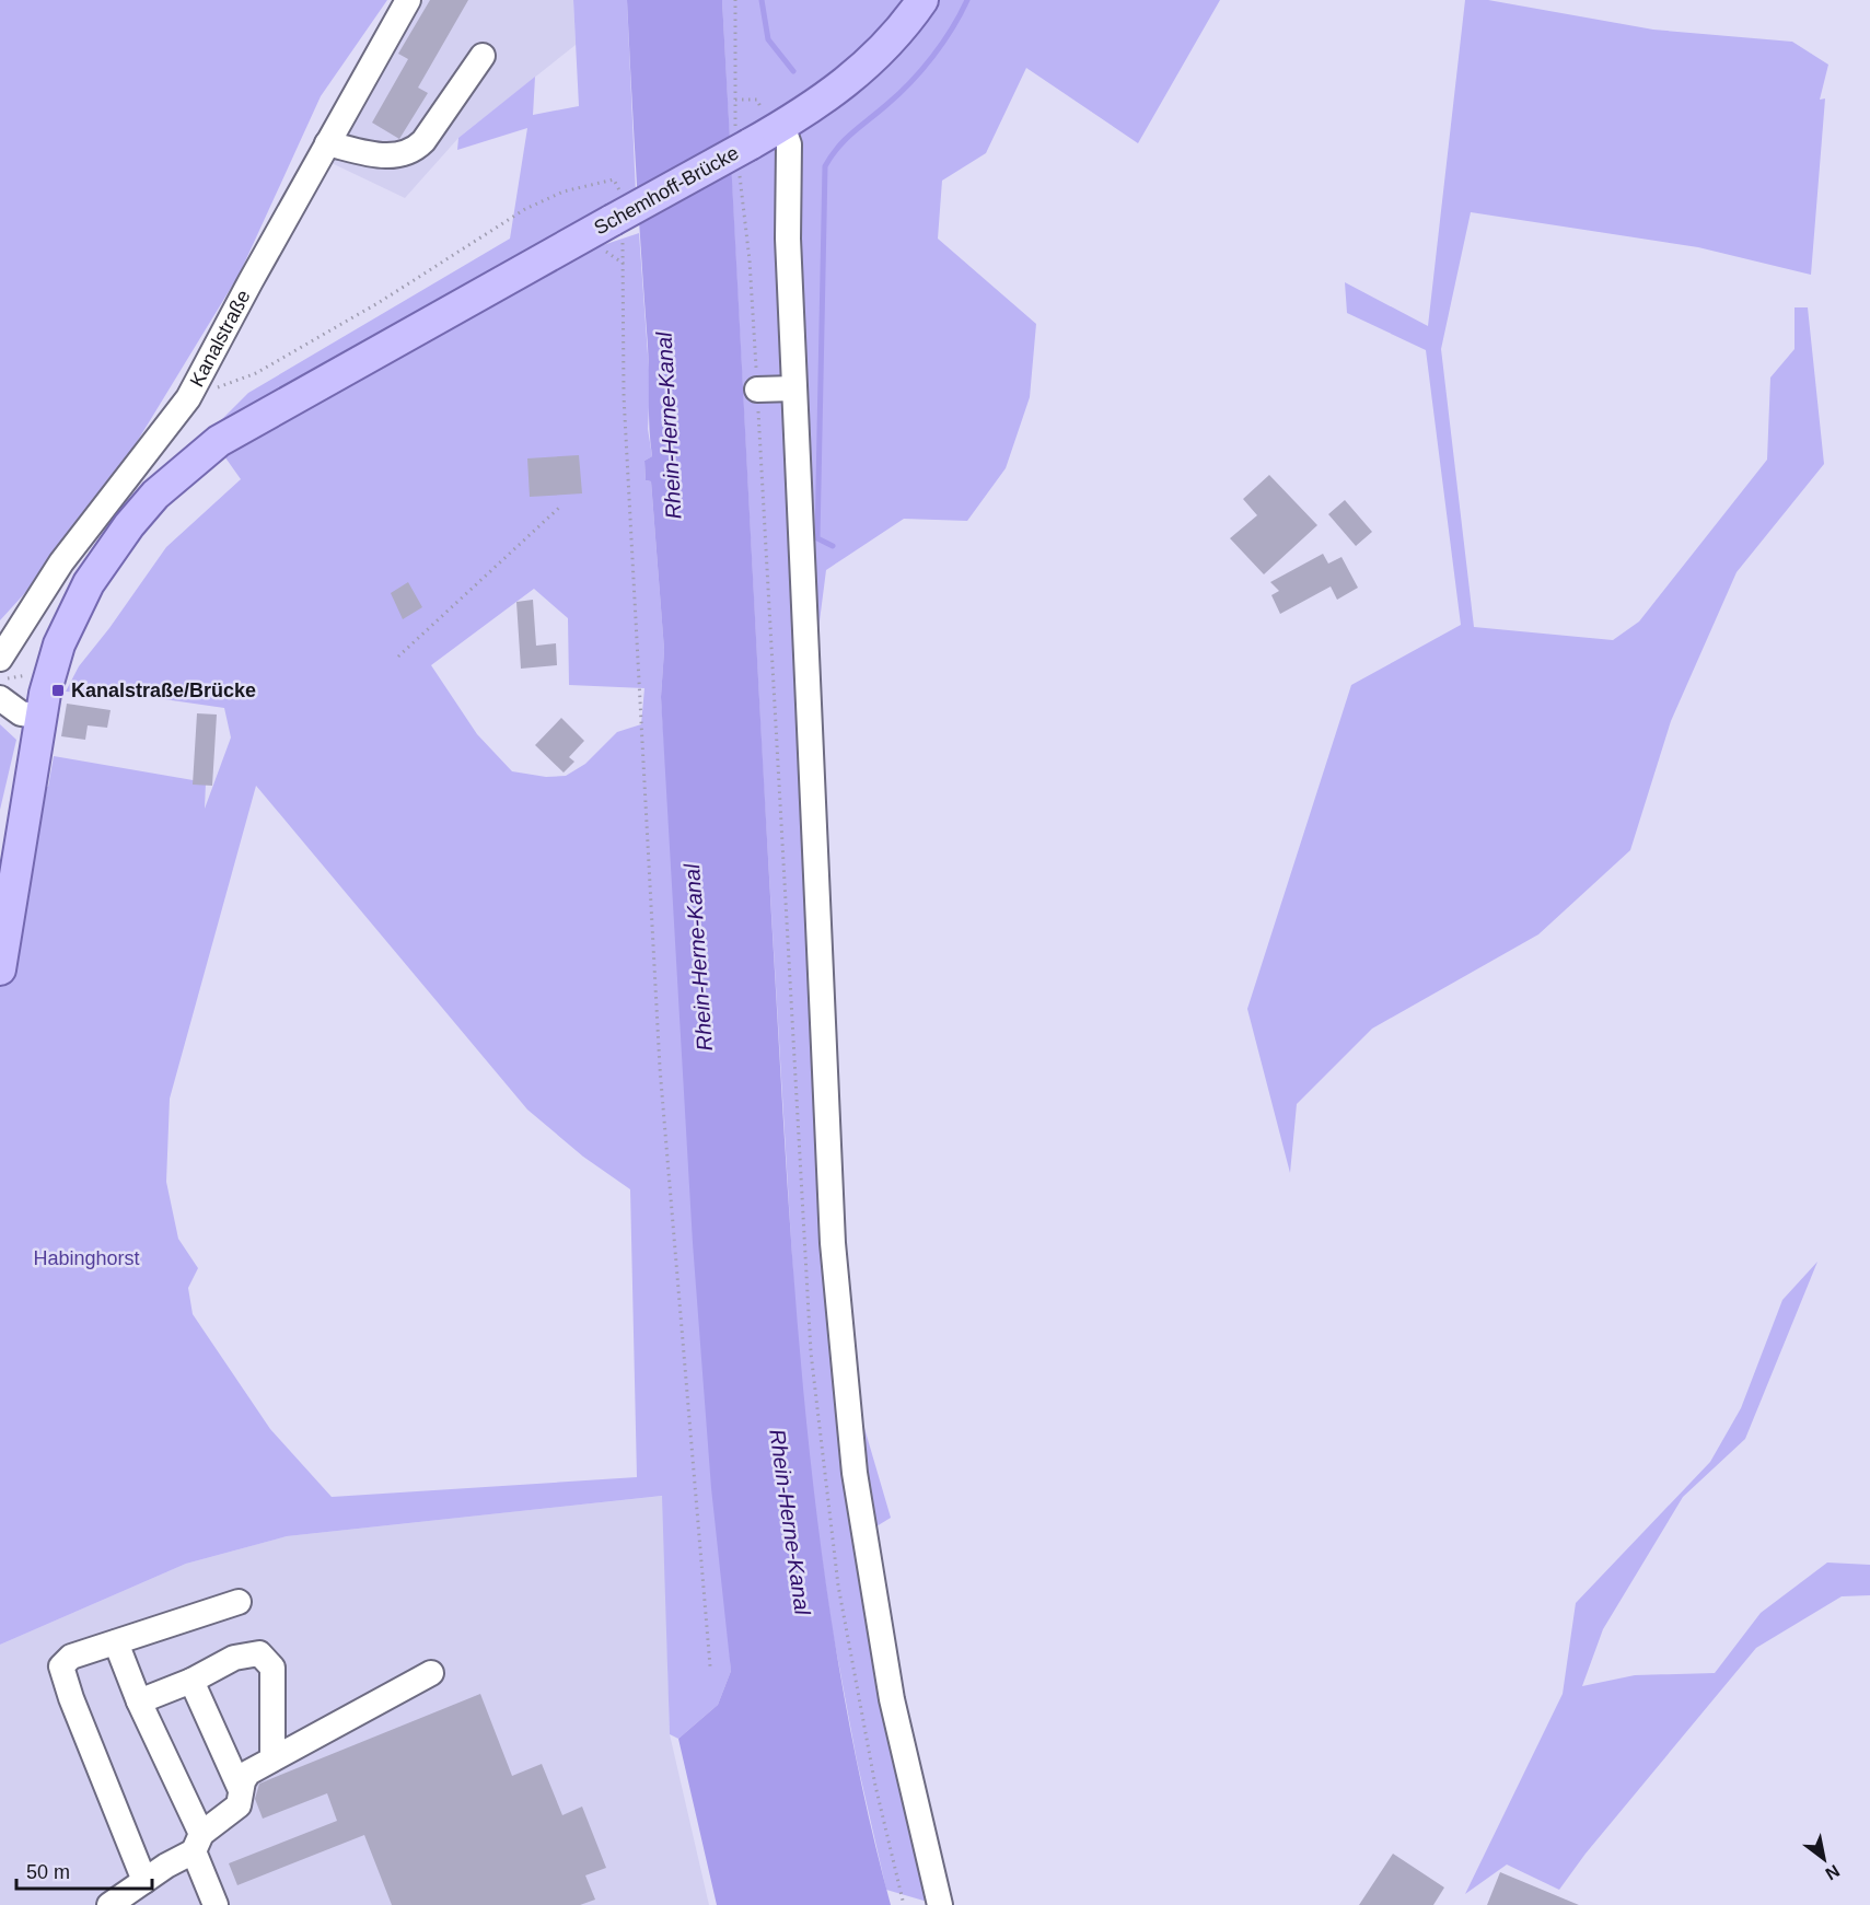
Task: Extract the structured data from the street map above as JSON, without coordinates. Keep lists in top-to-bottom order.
{
  "streets": {
    "main road": ["Schemhoff-Brücke"],
    "lane": ["Kanalstraße"]
  },
  "water": ["Rhein-Herne-Kanal"],
  "parks": ["Habinghorst"],
  "places": {
    "transit": ["Kanalstraße/Brücke"]
  },
  "scale_bar": "50 m",
  "north": "bottom right"
}
